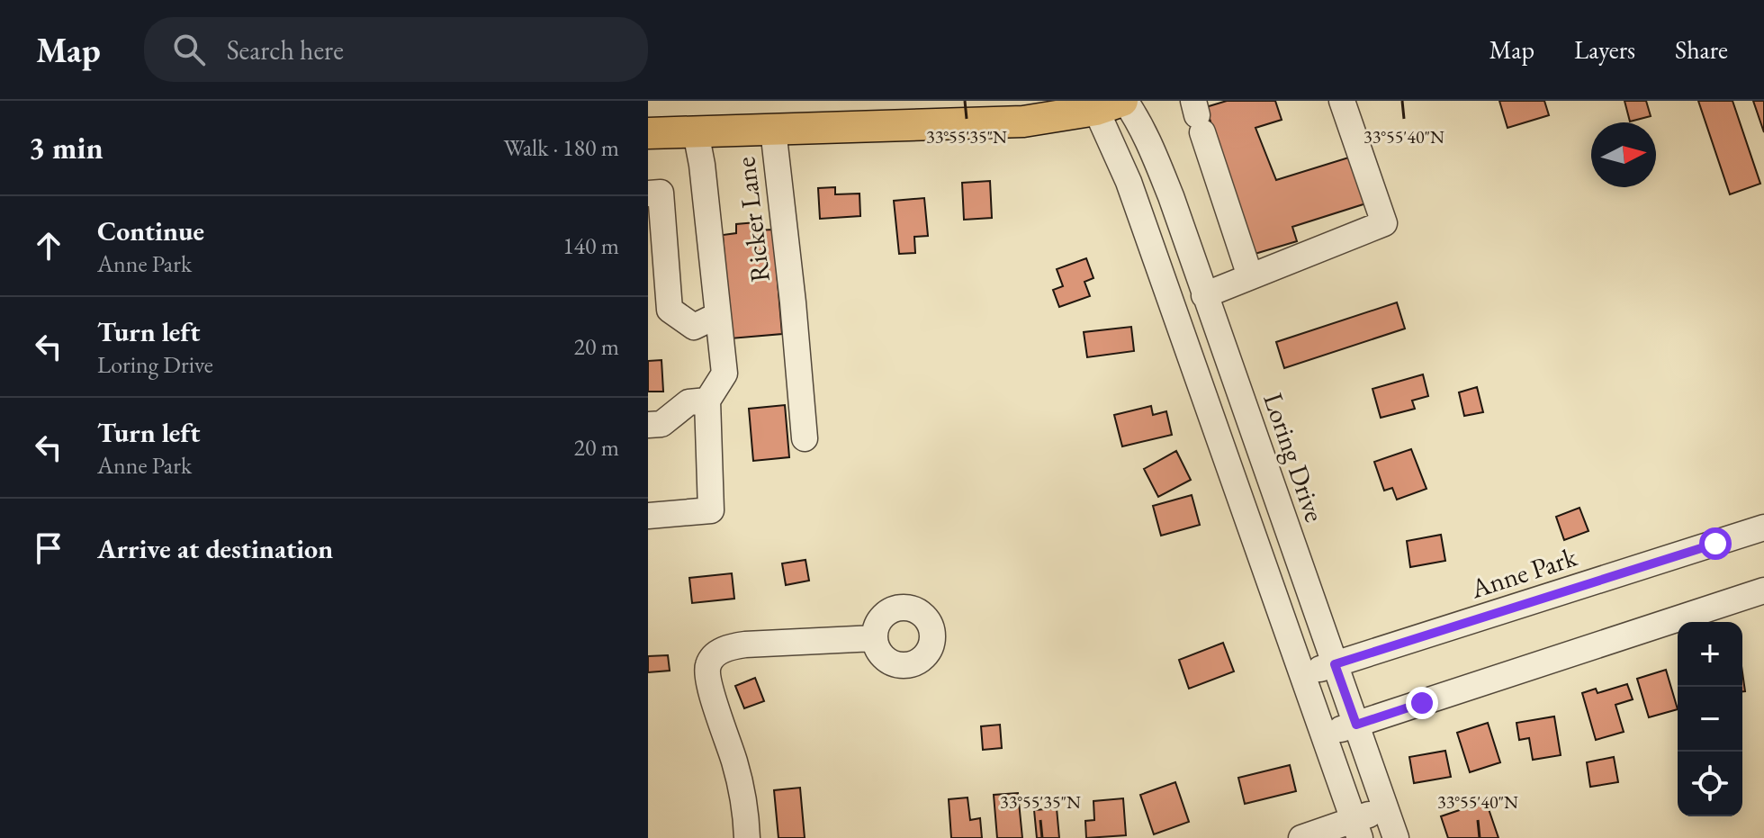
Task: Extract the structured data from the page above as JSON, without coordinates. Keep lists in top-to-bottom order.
{
  "streets": {
    "street": ["Ricker Lane", "Loring Drive", "Anne Park"]
  },
  "crossings": [
    ["Loring Drive", "Anne Park"]
  ],
  "north": "right",
  "page": {
    "header": "Map",
    "search": "Search here",
    "nav": ["Map", "Layers", "Share"],
    "heading": ["3 min", "Walk · 180 m"],
    "list": [
      ["Continue", "Anne Park", "140 m"],
      ["Turn left", "Loring Drive", "20 m"],
      ["Turn left", "Anne Park", "20 m"],
      "Arrive at destination"
    ],
    "map_buttons": ["+", "−"]
  },
  "coordinates": ["33°55'35\"N", "33°55'40\"N"]
}
